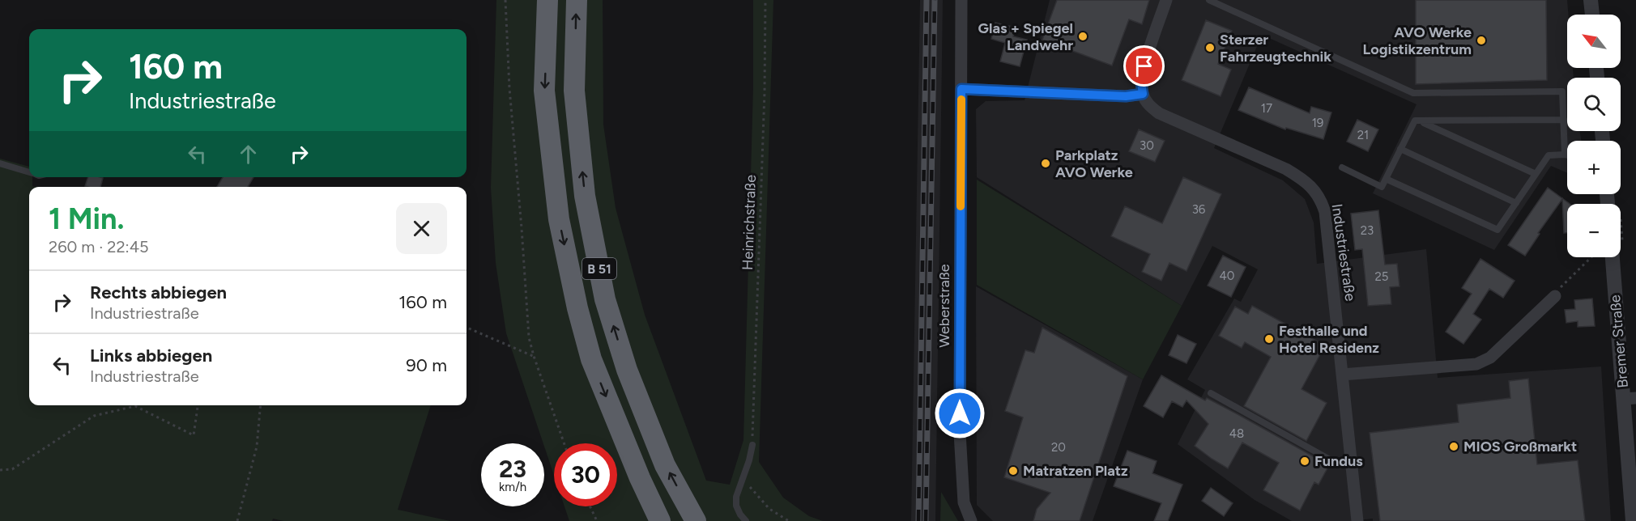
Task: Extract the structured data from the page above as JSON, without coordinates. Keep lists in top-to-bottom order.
{
  "streets": {
    "highway": ["B 51"],
    "street": ["Industriestraße", "Weberstraße", "Bremer Straße"],
    "path": ["Heinrichstraße"]
  },
  "places": [
    "Glas + Spiegel Landwehr",
    "AVO Werke Logistikzentrum",
    "Sterzer Fahrzeugtechnik",
    "Parkplatz AVO Werke",
    "Festhalle und Hotel Residenz",
    "MIOS Großmarkt",
    "Fundus",
    "Matratzen Platz"
  ],
  "house_numbers": [
    "17",
    "19",
    "21",
    "30",
    "36",
    "23",
    "40",
    "25",
    "48",
    "20"
  ],
  "north": "top left",
  "page": {
    "map_buttons": ["+", "−"],
    "turn": ["160 m", "Industriestraße"],
    "heading": ["1 Min.", "260 m · 22:45"],
    "list": [
      {
        "name": "Rechts abbiegen",
        "note": "Industriestraße",
        "value": "160 m"
      },
      {
        "name": "Links abbiegen",
        "note": "Industriestraße",
        "value": "90 m"
      }
    ],
    "speed": "23 km/h",
    "limit": "30"
  }
}
